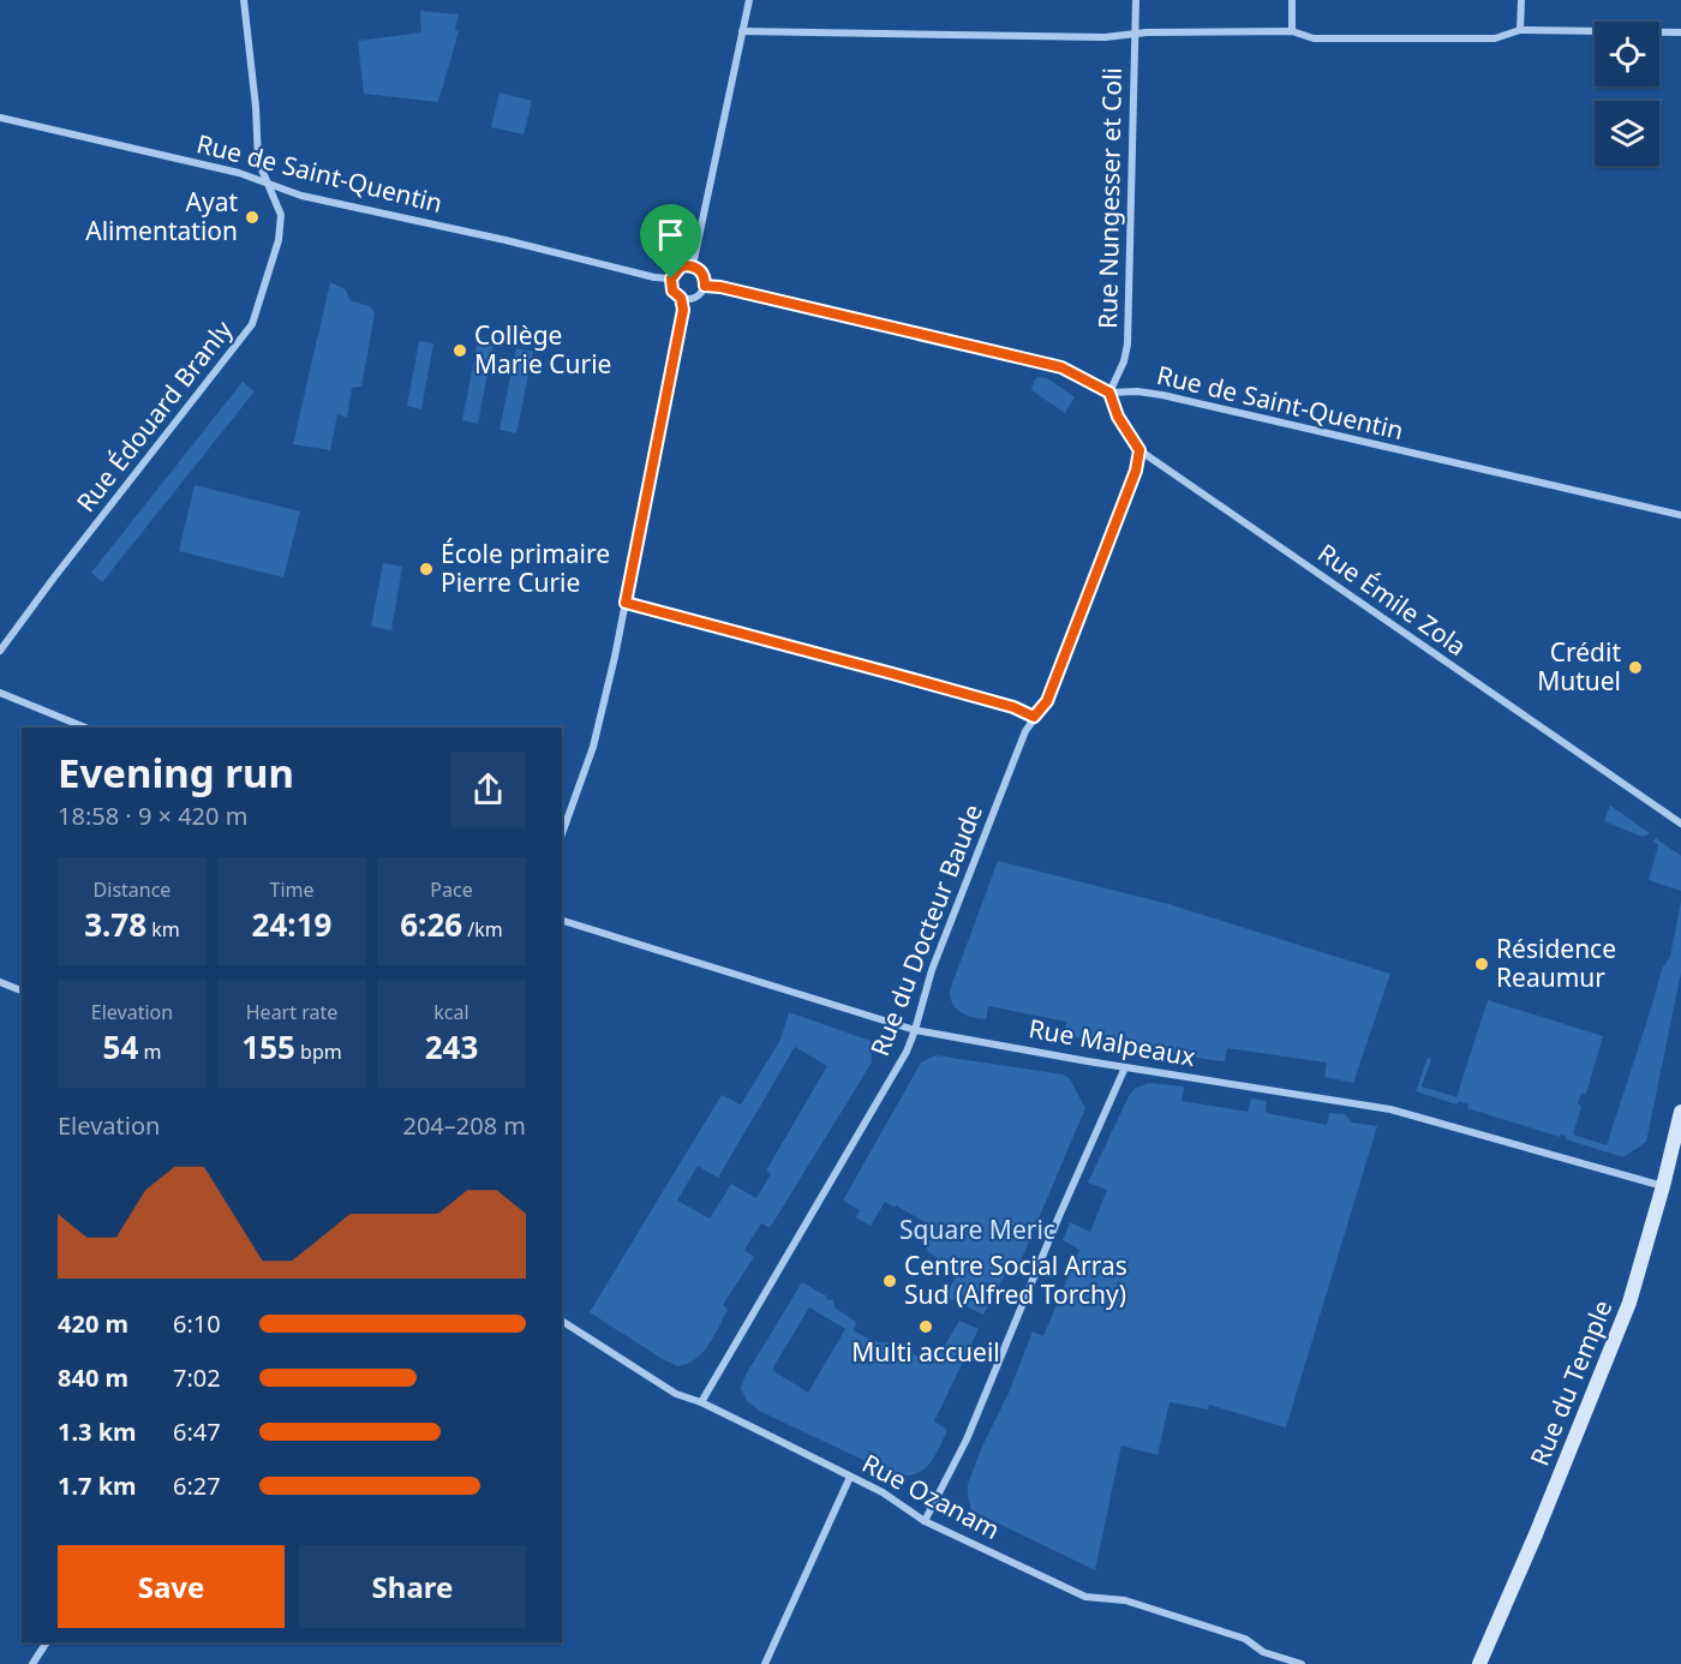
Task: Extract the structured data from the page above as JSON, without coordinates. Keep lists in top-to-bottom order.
{
  "streets": {
    "street": [
      "Rue de Saint-Quentin",
      "Rue Nungesser et Coli",
      "Rue Édouard Branly",
      "Rue Émile Zola",
      "Rue du Docteur Baude",
      "Rue Malpeaux",
      "Rue du Temple",
      "Rue Ozanam"
    ]
  },
  "crossings": [
    ["Rue de Saint-Quentin", "Rue Nungesser et Coli"],
    ["Rue de Saint-Quentin", "Rue Édouard Branly"],
    ["Rue de Saint-Quentin", "Rue Émile Zola"],
    ["Rue Nungesser et Coli", "Rue Émile Zola"],
    ["Rue Émile Zola", "Rue du Docteur Baude"],
    ["Rue du Docteur Baude", "Rue Malpeaux"],
    ["Rue du Docteur Baude", "Rue Ozanam"],
    ["Rue Malpeaux", "Rue du Temple"]
  ],
  "parks": ["Square Meric"],
  "places": [
    "Ayat Alimentation",
    "Collège Marie Curie",
    "École primaire Pierre Curie",
    "Crédit Mutuel",
    "Résidence Reaumur",
    "Centre Social Arras Sud (Alfred Torchy)",
    "Multi accueil"
  ],
  "page": {
    "heading": ["Evening run", "18:58 · 9 × 420 m"],
    "stats": [
      ["Distance", "3.78 km"],
      ["Time", "24:19"],
      ["Pace", "6:26 /km"],
      ["Elevation", "54 m"],
      ["Heart rate", "155 bpm"],
      ["kcal", "243"]
    ],
    "chart": ["Elevation", "204–208 m"],
    "list": [
      {
        "name": "420 m",
        "note": "6:10"
      },
      {
        "name": "840 m",
        "note": "7:02"
      },
      {
        "name": "1.3 km",
        "note": "6:47"
      },
      {
        "name": "1.7 km",
        "note": "6:27"
      }
    ],
    "buttons": ["Save", "Share"]
  }
}
